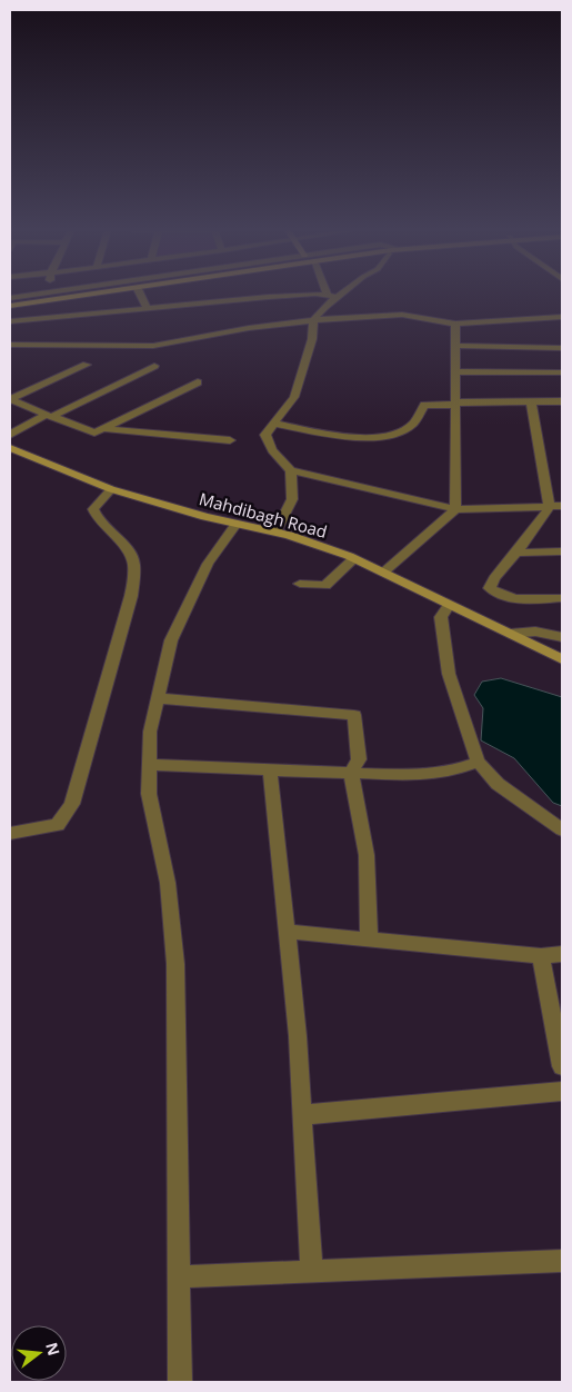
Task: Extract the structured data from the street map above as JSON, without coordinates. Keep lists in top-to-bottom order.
{
  "streets": {
    "street": ["Mahdibagh Road"]
  },
  "north": "right"
}
